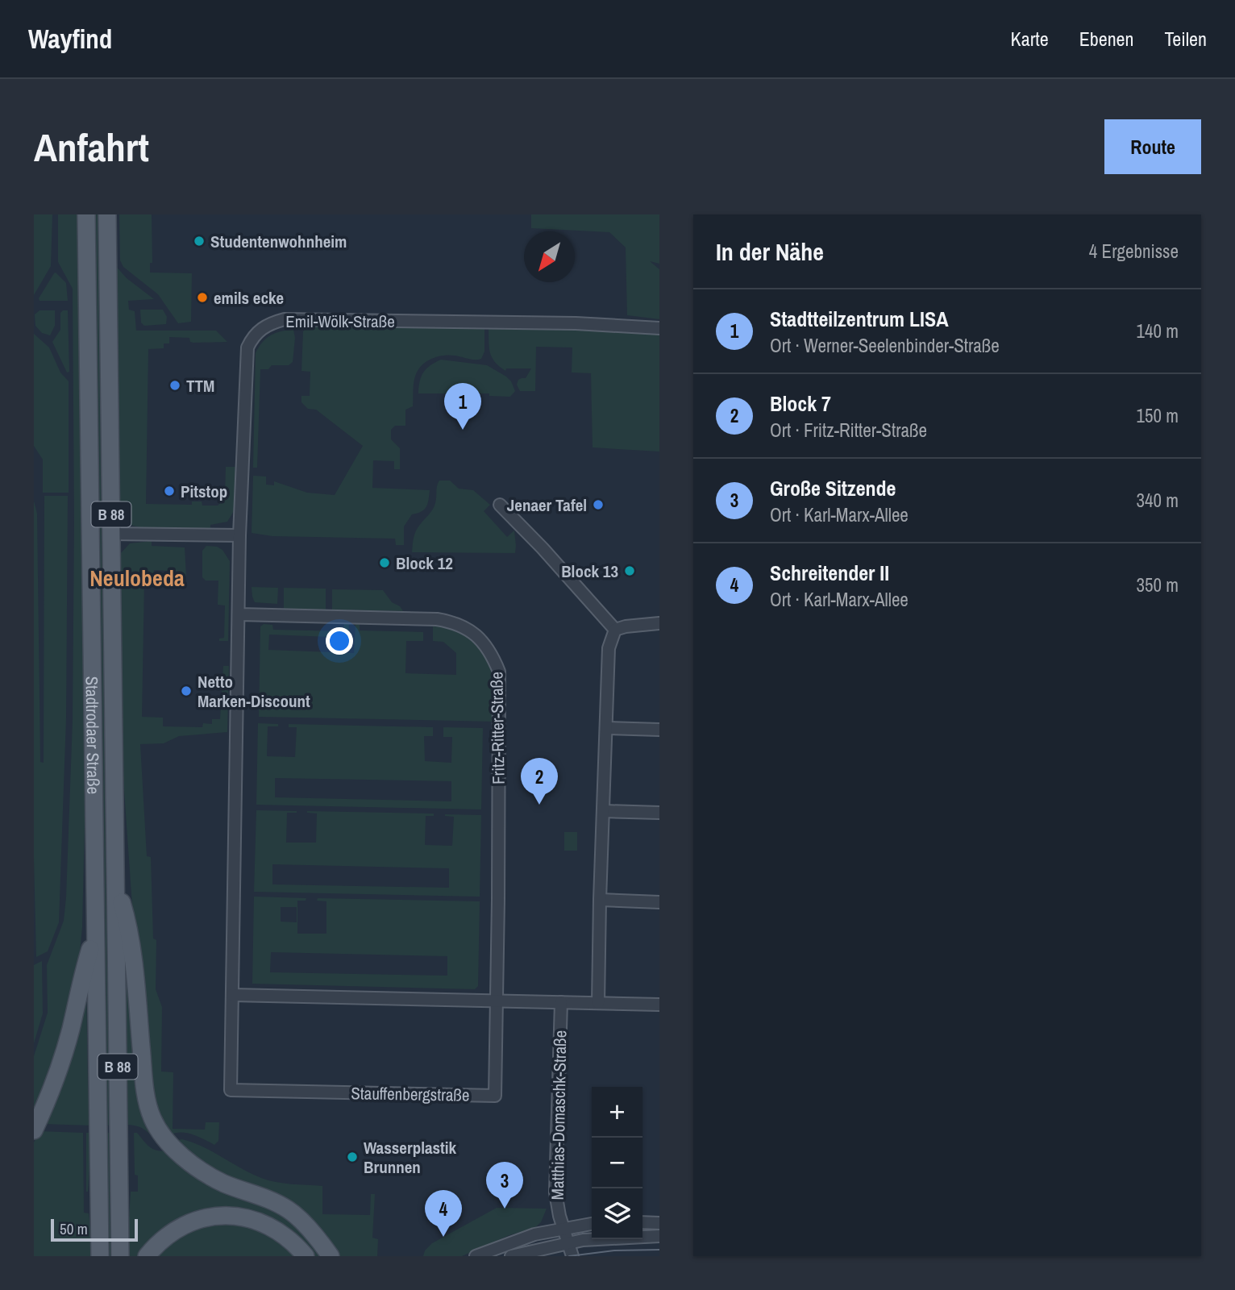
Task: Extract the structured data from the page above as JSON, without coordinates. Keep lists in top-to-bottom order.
{
  "streets": {
    "main road": ["B 88", "Stadtrodaer Straße"],
    "street": [
      "Emil-Wölk-Straße",
      "Fritz-Ritter-Straße",
      "Stauffenbergstraße",
      "Matthias-Domaschk-Straße"
    ]
  },
  "crossings": [
    ["Fritz-Ritter-Straße", "Stauffenbergstraße"]
  ],
  "districts": ["Neulobeda"],
  "places": [
    "Studentenwohnheim",
    "emils ecke",
    "TTM",
    "Pitstop",
    "Jenaer Tafel",
    "Block 12",
    "Block 13",
    "Netto Marken-Discount",
    "Wasserplastik Brunnen"
  ],
  "scale_bar": "50 m",
  "north": "bottom left",
  "page": {
    "header": "Wayfind",
    "nav": ["Karte", "Ebenen", "Teilen"],
    "buttons": "Route",
    "title": "Anfahrt",
    "heading": ["In der Nähe", "4 Ergebnisse"],
    "list": [
      {
        "mark": "1",
        "name": "Stadtteilzentrum LISA",
        "note": "Ort · Werner-Seelenbinder-Straße",
        "value": "140 m"
      },
      {
        "mark": "2",
        "name": "Block 7",
        "note": "Ort · Fritz-Ritter-Straße",
        "value": "150 m"
      },
      {
        "mark": "3",
        "name": "Große Sitzende",
        "note": "Ort · Karl-Marx-Allee",
        "value": "340 m"
      },
      {
        "mark": "4",
        "name": "Schreitender II",
        "note": "Ort · Karl-Marx-Allee",
        "value": "350 m"
      }
    ],
    "pins": [
      "1",
      "2",
      "3",
      "4"
    ],
    "map_buttons": ["+", "−"],
    "scale": "50 m"
  }
}
